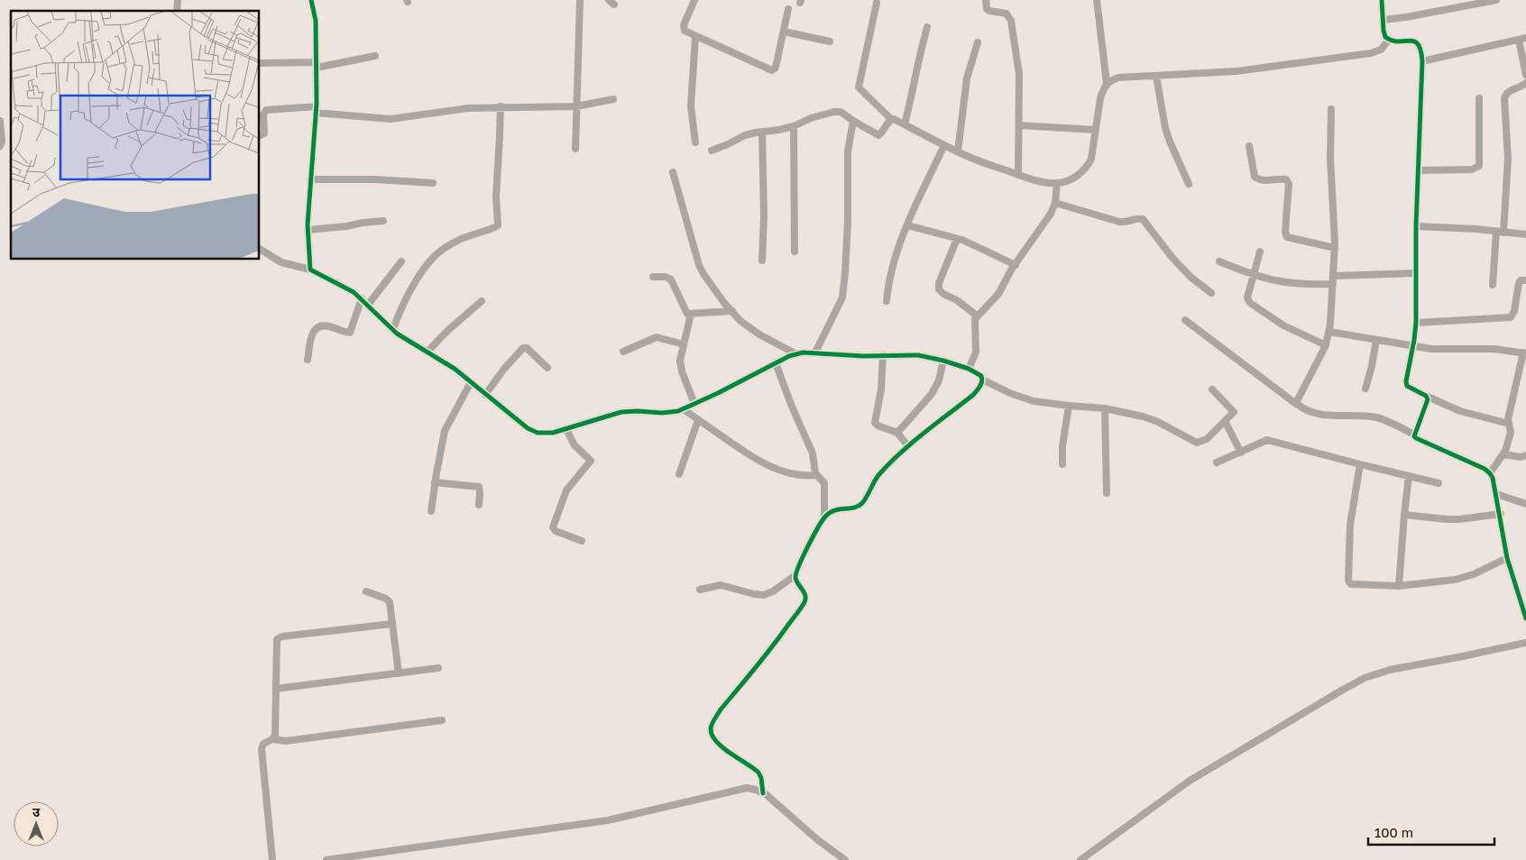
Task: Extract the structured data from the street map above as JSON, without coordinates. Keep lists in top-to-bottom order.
{
  "scale_bar": "100 m",
  "north": "top"
}
